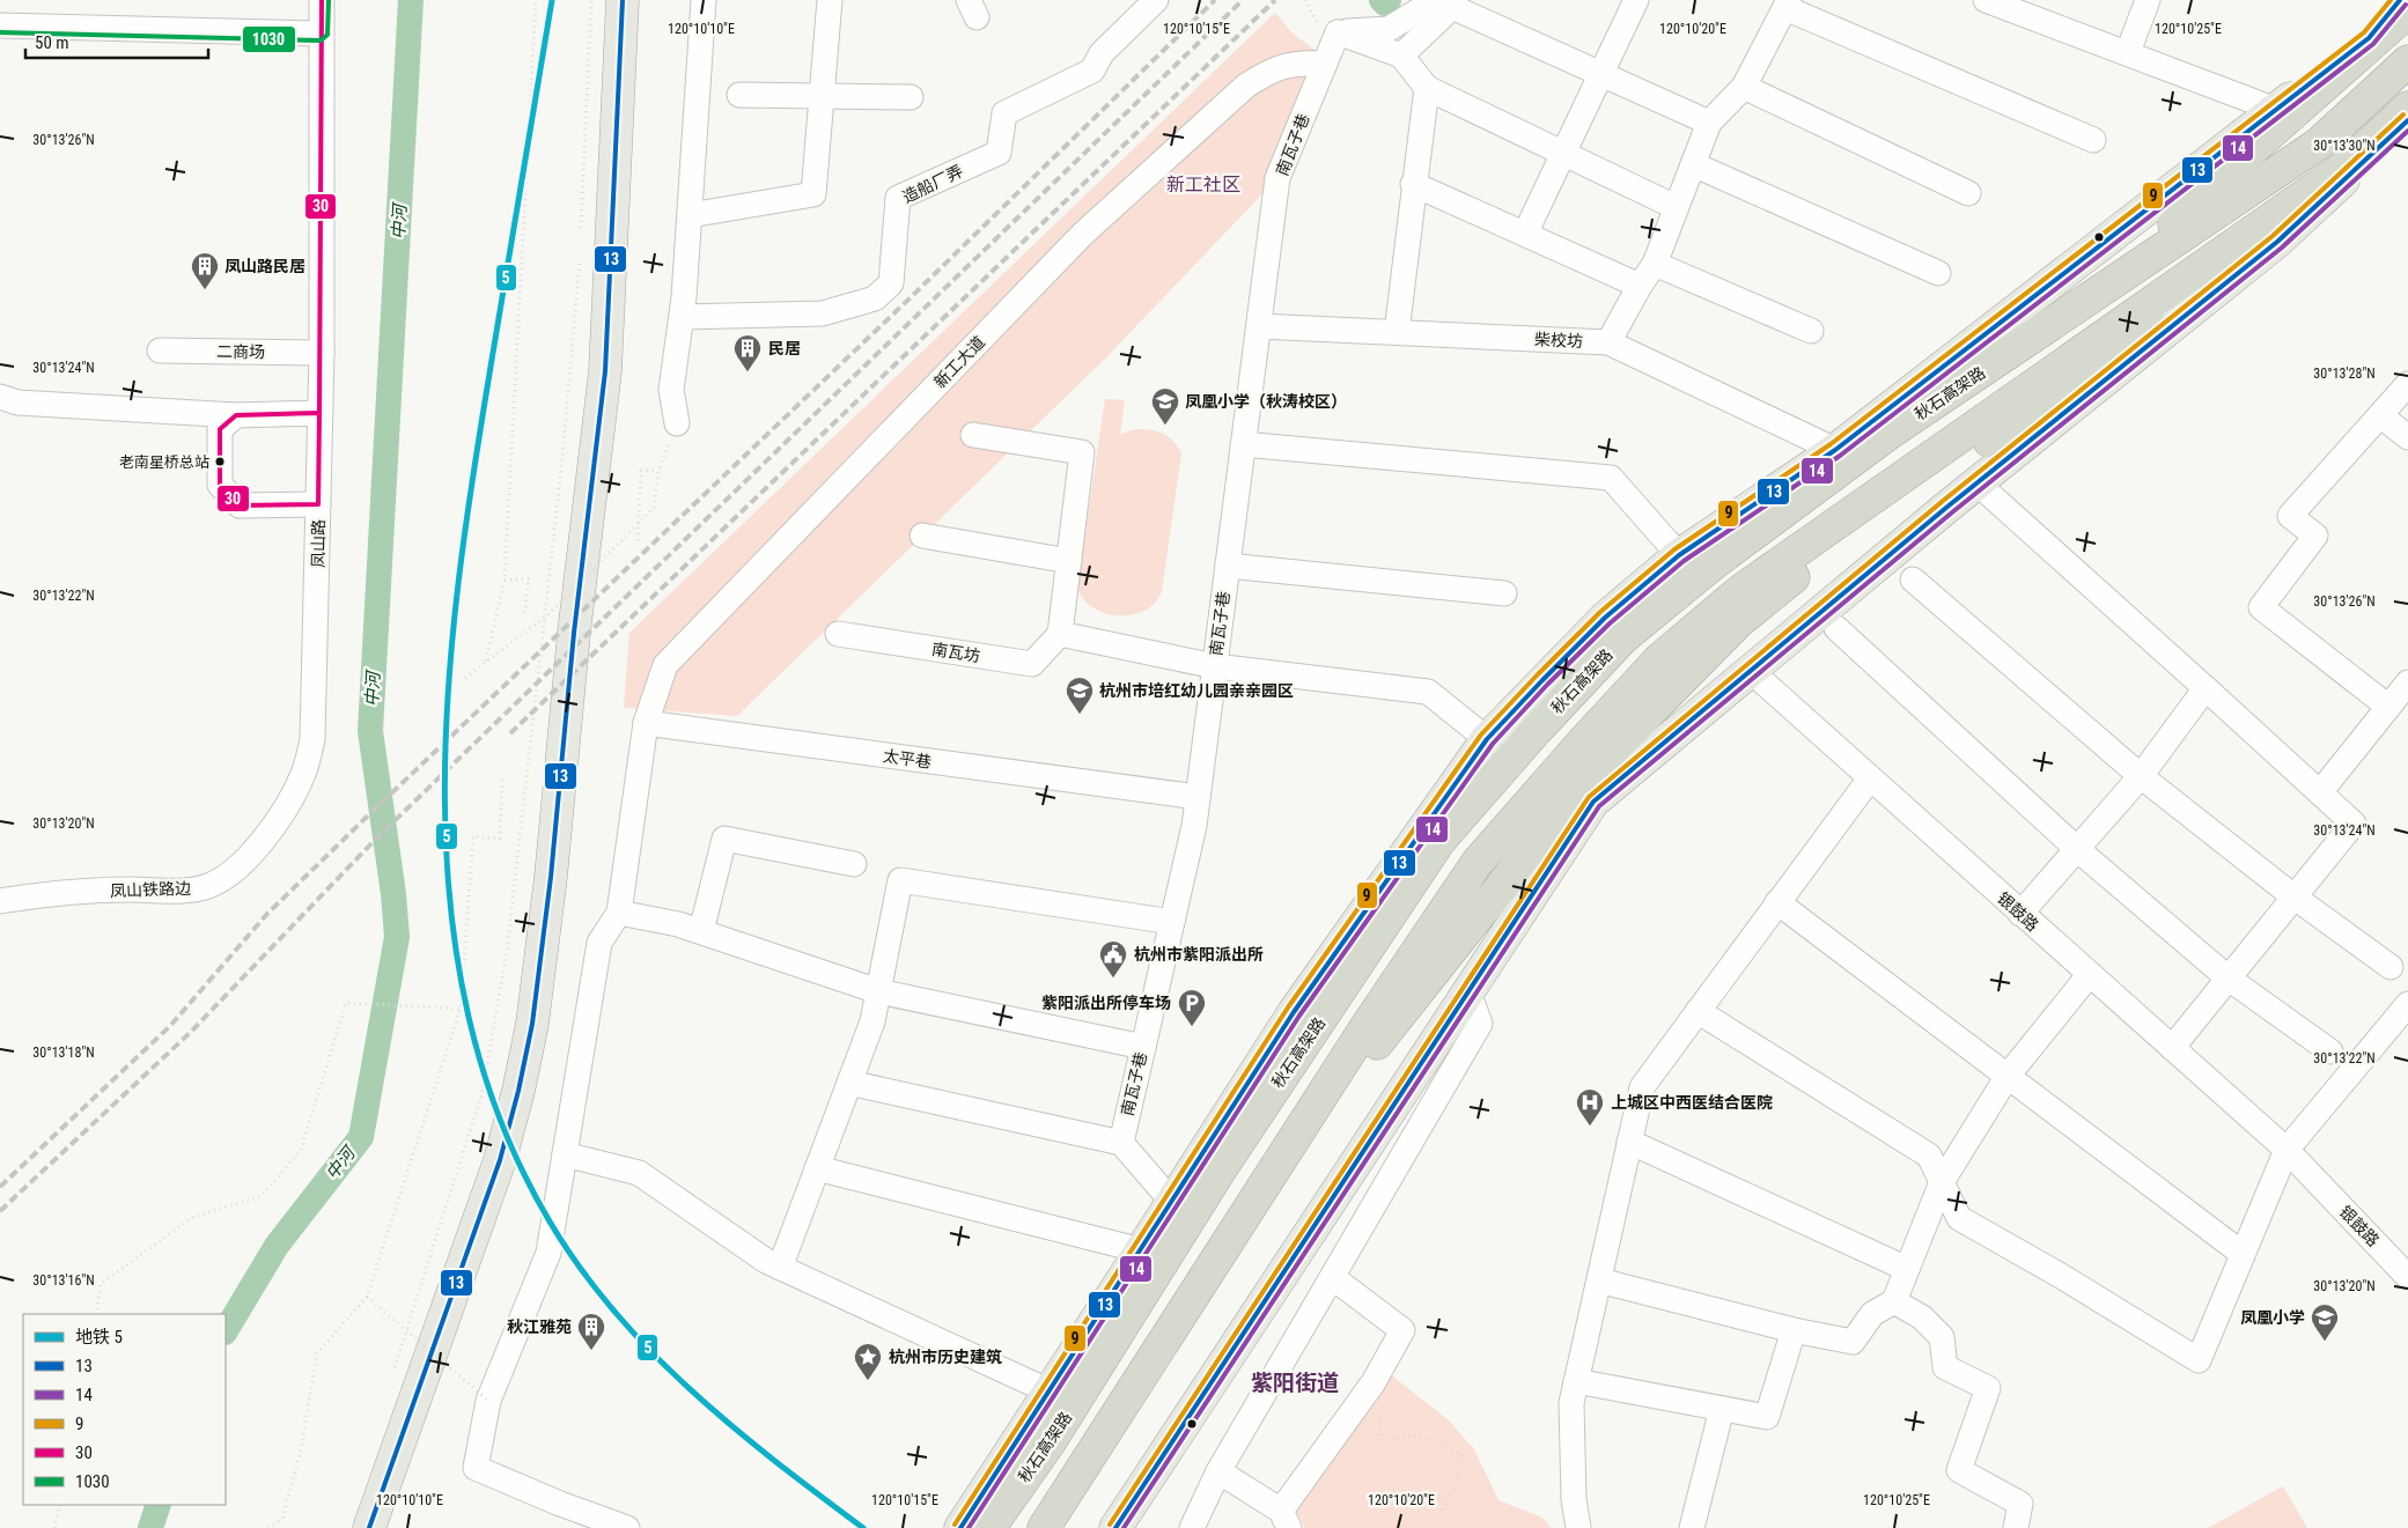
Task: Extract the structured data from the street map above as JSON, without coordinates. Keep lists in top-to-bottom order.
{
  "streets": {
    "highway": ["秋石高架路"],
    "street": [
      "南瓦子巷",
      "造船厂弄",
      "柴校坊",
      "二商场",
      "新工大道",
      "凤山路",
      "南瓦坊",
      "太平巷",
      "凤山铁路边",
      "银鼓路"
    ]
  },
  "crossings": [
    ["南瓦子巷", "柴校坊"],
    ["南瓦子巷", "新工大道"],
    ["南瓦子巷", "太平巷"],
    ["二商场", "凤山路"],
    ["新工大道", "太平巷"],
    ["凤山路", "凤山铁路边"]
  ],
  "districts": ["新工社区", "紫阳街道"],
  "water": ["中河"],
  "places": {
    "building": ["凤山路民居", "民居", "秋江雅苑"],
    "school or university": ["凤凰小学（秋涛校区）", "杭州市培红幼儿园亲亲园区", "凤凰小学"],
    "other": ["老南星桥总站"],
    "public building": ["杭州市紫阳派出所"],
    "parking": ["紫阳派出所停车场"],
    "hospital": ["上城区中西医结合医院"],
    "place": ["杭州市历史建筑"]
  },
  "lines": [
    "metro line 5",
    "transit line 13",
    "transit line 9",
    "transit line 30",
    "transit line 1030",
    "transit line 14"
  ],
  "legend": [
    "地铁 5",
    "13",
    "14",
    "9",
    "30",
    "1030"
  ],
  "scale_bar": "50 m",
  "coordinates": [
    "120°10'10\"E",
    "120°10'15\"E",
    "120°10'20\"E",
    "120°10'25\"E",
    "30°13'26\"N",
    "30°13'30\"N",
    "30°13'24\"N",
    "30°13'28\"N",
    "30°13'22\"N",
    "30°13'20\"N",
    "30°13'18\"N",
    "30°13'16\"N"
  ]
}
